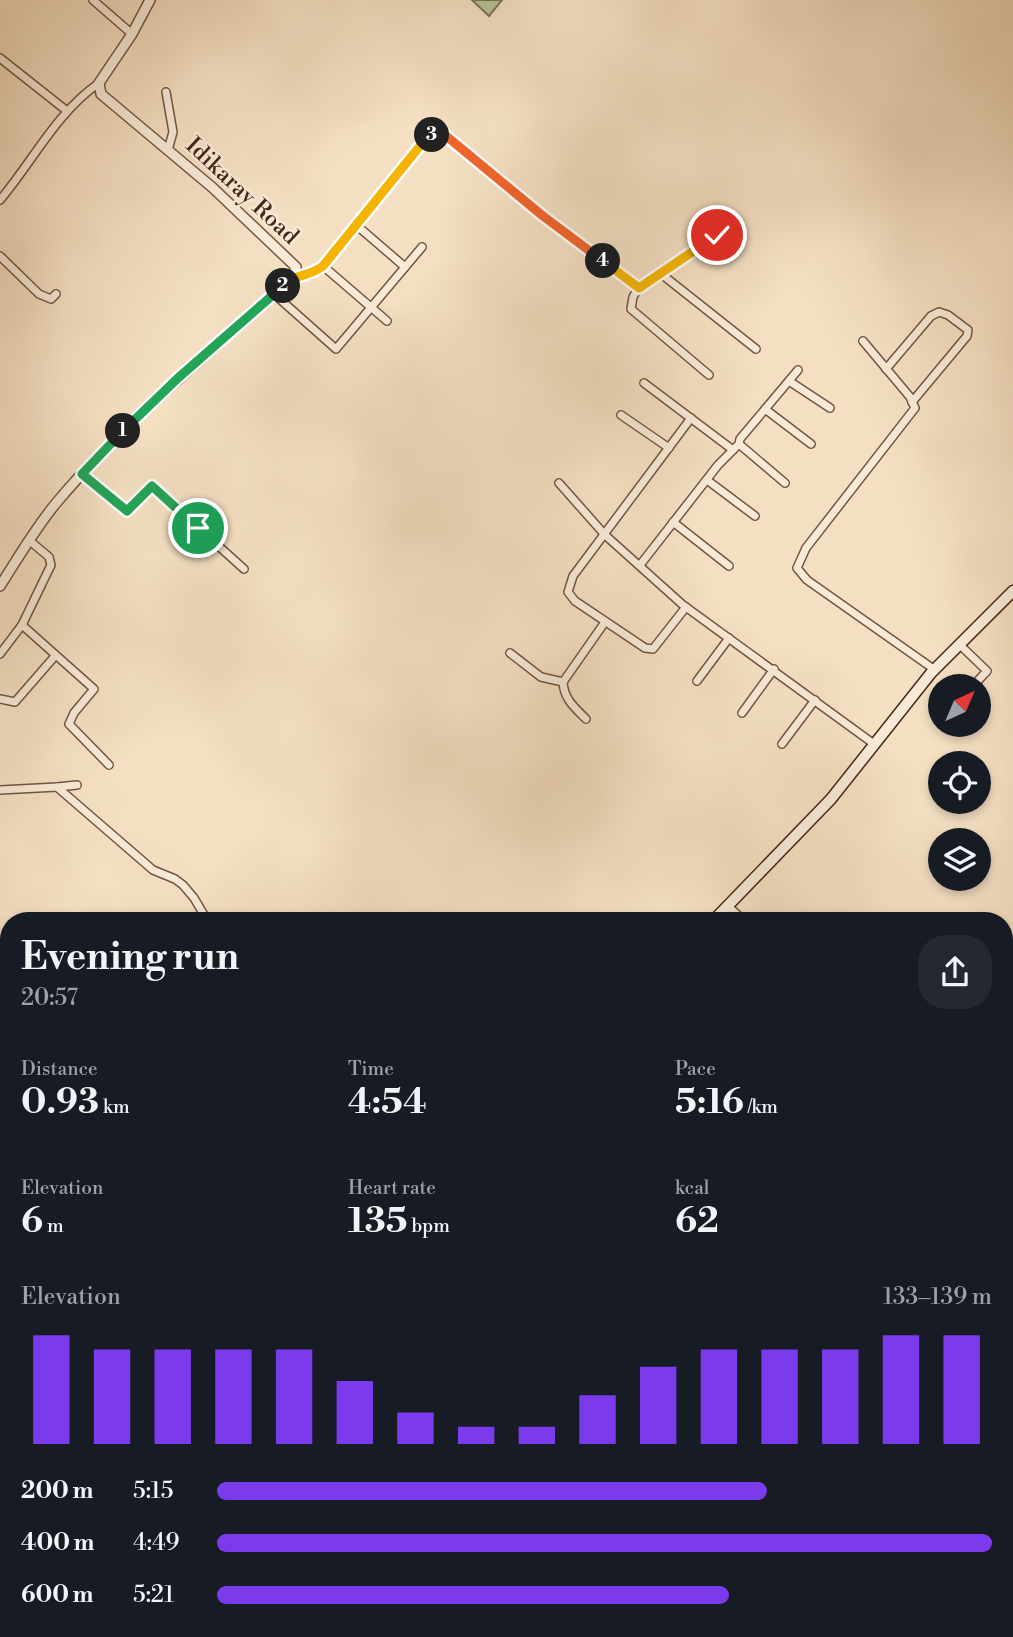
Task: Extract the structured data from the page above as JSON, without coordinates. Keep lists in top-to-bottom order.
{
  "streets": {
    "street": ["Idikaray Road"]
  },
  "north": "top right",
  "page": {
    "pins": [
      "3",
      "4",
      "2",
      "1"
    ],
    "heading": ["Evening run", "20:57"],
    "stats": [
      ["Distance", "0.93 km"],
      ["Time", "4:54"],
      ["Pace", "5:16 /km"],
      ["Elevation", "6 m"],
      ["Heart rate", "135 bpm"],
      ["kcal", "62"]
    ],
    "chart": ["Elevation", "133–139 m"],
    "list": [
      {
        "name": "200 m",
        "note": "5:15"
      },
      {
        "name": "400 m",
        "note": "4:49"
      },
      {
        "name": "600 m",
        "note": "5:21"
      }
    ]
  }
}
